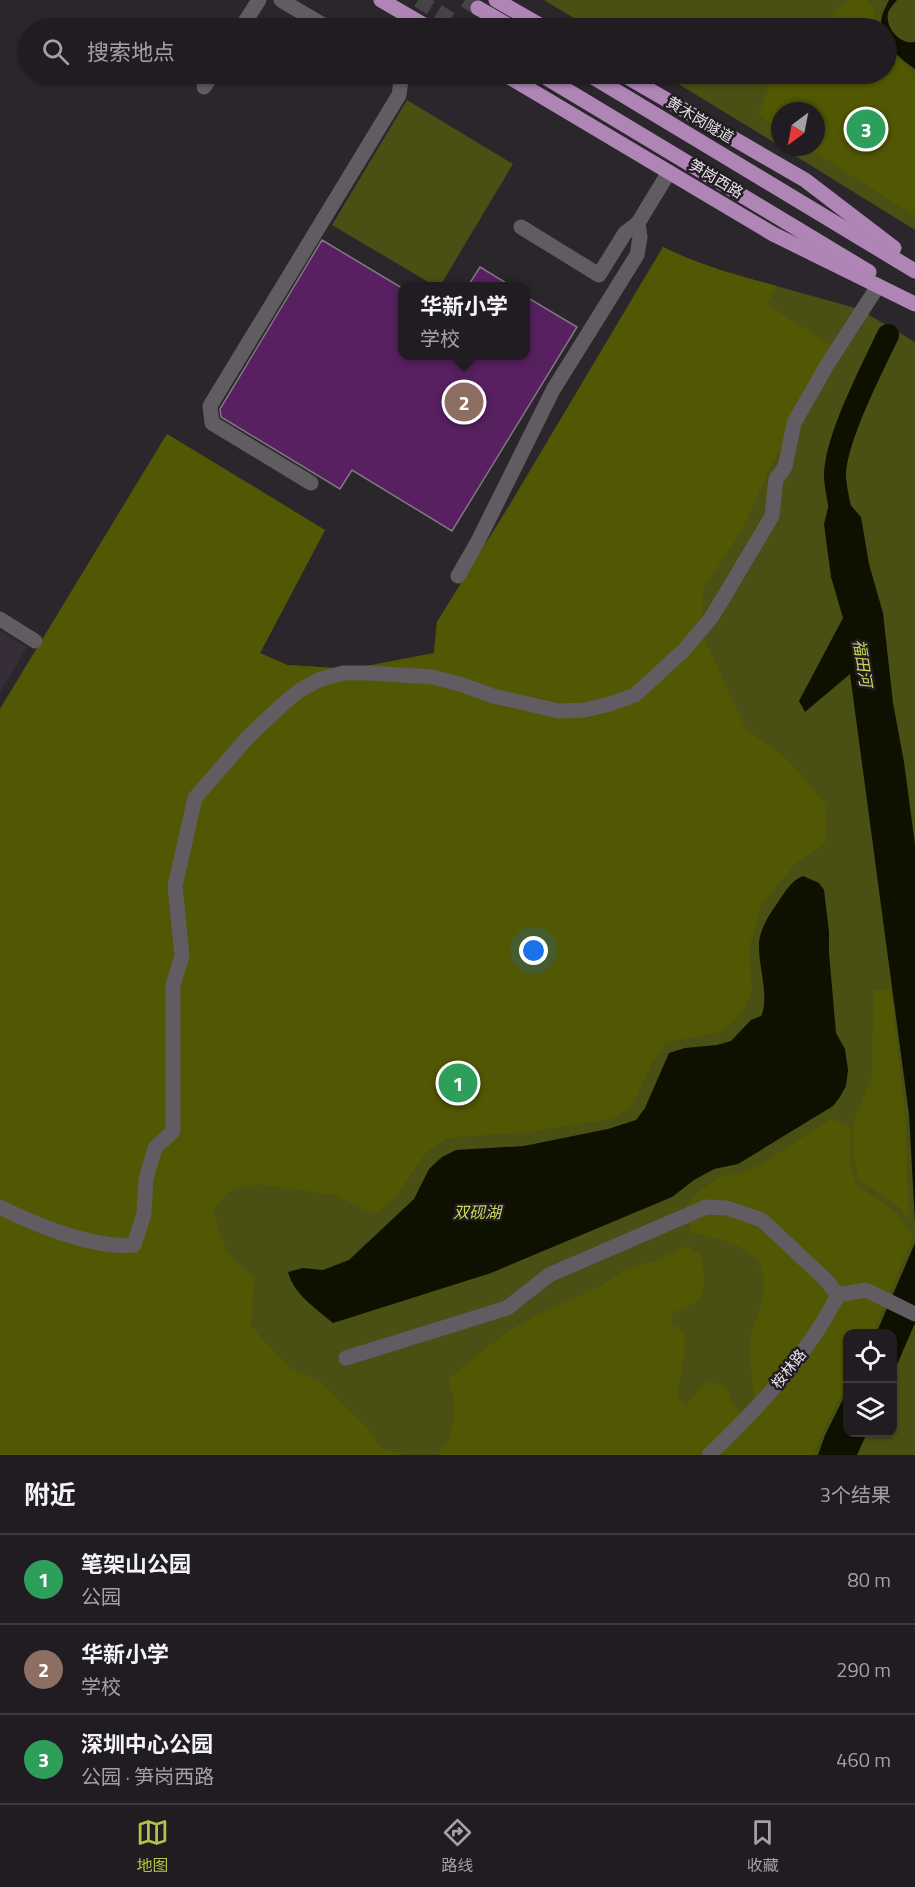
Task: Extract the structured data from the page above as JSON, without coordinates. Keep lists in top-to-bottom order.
{
  "streets": {
    "main road": ["黄木岗隧道", "笋岗西路"],
    "street": ["桉林路"]
  },
  "water": ["福田河", "双砚湖"],
  "north": "bottom left",
  "page": {
    "search": "搜索地点",
    "pins": ["3", "2", "1"],
    "popup": ["华新小学", "学校"],
    "heading": ["附近", "3个结果"],
    "list": [
      {
        "mark": "1",
        "name": "笔架山公园",
        "note": "公园",
        "value": "80 m"
      },
      {
        "mark": "2",
        "name": "华新小学",
        "note": "学校",
        "value": "290 m"
      },
      {
        "mark": "3",
        "name": "深圳中心公园",
        "note": "公园 · 笋岗西路",
        "value": "460 m"
      }
    ],
    "nav": ["地图", "路线", "收藏"]
  }
}
